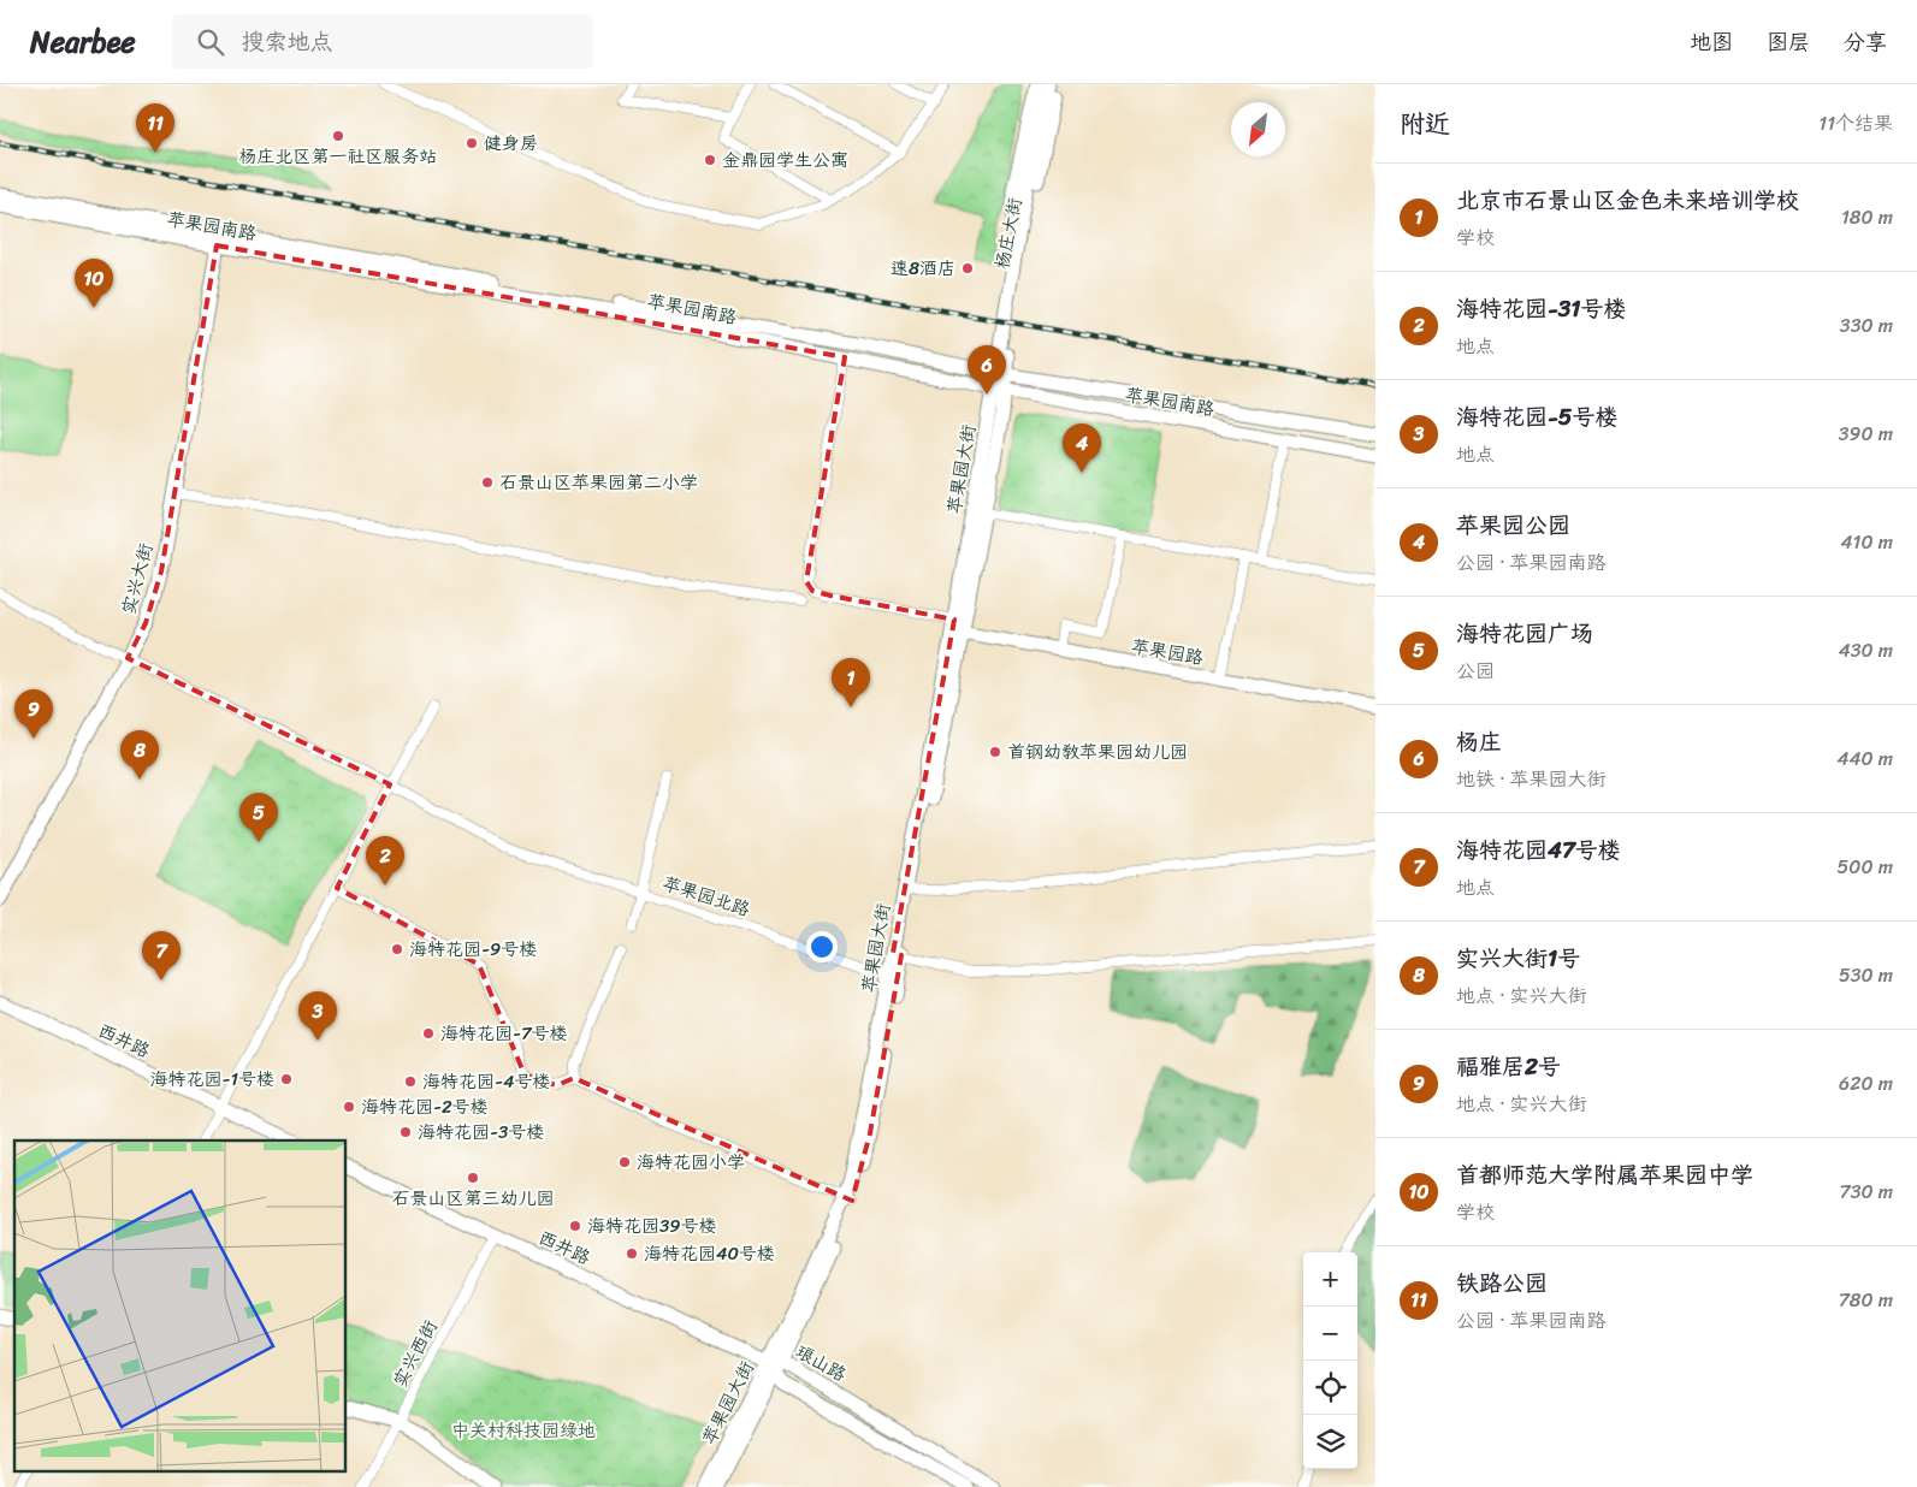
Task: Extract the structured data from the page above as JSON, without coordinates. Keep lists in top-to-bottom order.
{
  "streets": {
    "main road": [
      "苹果园南路",
      "杨庄大街",
      "苹果园大街",
      "实兴大街",
      "苹果园路",
      "西井路",
      "琅山路"
    ],
    "street": ["苹果园北路", "实兴西街"]
  },
  "crossings": [
    ["苹果园南路", "杨庄大街"],
    ["苹果园南路", "苹果园大街"],
    ["苹果园南路", "实兴大街"],
    ["杨庄大街", "苹果园大街"],
    ["苹果园大街", "苹果园路"],
    ["苹果园大街", "苹果园北路"],
    ["苹果园大街", "西井路"],
    ["苹果园大街", "琅山路"],
    ["实兴大街", "苹果园北路"],
    ["西井路", "实兴西街"],
    ["西井路", "琅山路"]
  ],
  "parks": ["中关村科技园绿地"],
  "places": [
    "杨庄北区第一社区服务站",
    "健身房",
    "金鼎园学生公寓",
    "速8酒店",
    "石景山区苹果园第二小学",
    "首钢幼教苹果园幼儿园",
    "海特花园-9号楼",
    "海特花园-7号楼",
    "海特花园-1号楼",
    "海特花园-4号楼",
    "海特花园-2号楼",
    "海特花园-3号楼",
    "海特花园小学",
    "石景山区第三幼儿园",
    "海特花园39号楼",
    "海特花园40号楼"
  ],
  "north": "bottom left",
  "page": {
    "header": "Nearbee",
    "search": "搜索地点",
    "nav": ["地图", "图层", "分享"],
    "heading": ["附近", "11个结果"],
    "pins": [
      "11",
      "10",
      "6",
      "4",
      "1",
      "9",
      "8",
      "5",
      "2",
      "7",
      "3"
    ],
    "list": [
      {
        "mark": "1",
        "name": "北京市石景山区金色未来培训学校",
        "note": "学校",
        "value": "180 m"
      },
      {
        "mark": "2",
        "name": "海特花园-31号楼",
        "note": "地点",
        "value": "330 m"
      },
      {
        "mark": "3",
        "name": "海特花园-5号楼",
        "note": "地点",
        "value": "390 m"
      },
      {
        "mark": "4",
        "name": "苹果园公园",
        "note": "公园 · 苹果园南路",
        "value": "410 m"
      },
      {
        "mark": "5",
        "name": "海特花园广场",
        "note": "公园",
        "value": "430 m"
      },
      {
        "mark": "6",
        "name": "杨庄",
        "note": "地铁 · 苹果园大街",
        "value": "440 m"
      },
      {
        "mark": "7",
        "name": "海特花园47号楼",
        "note": "地点",
        "value": "500 m"
      },
      {
        "mark": "8",
        "name": "实兴大街1号",
        "note": "地点 · 实兴大街",
        "value": "530 m"
      },
      {
        "mark": "9",
        "name": "福雅居2号",
        "note": "地点 · 实兴大街",
        "value": "620 m"
      },
      {
        "mark": "10",
        "name": "首都师范大学附属苹果园中学",
        "note": "学校",
        "value": "730 m"
      },
      {
        "mark": "11",
        "name": "铁路公园",
        "note": "公园 · 苹果园南路",
        "value": "780 m"
      }
    ],
    "map_buttons": ["+", "−"]
  }
}
